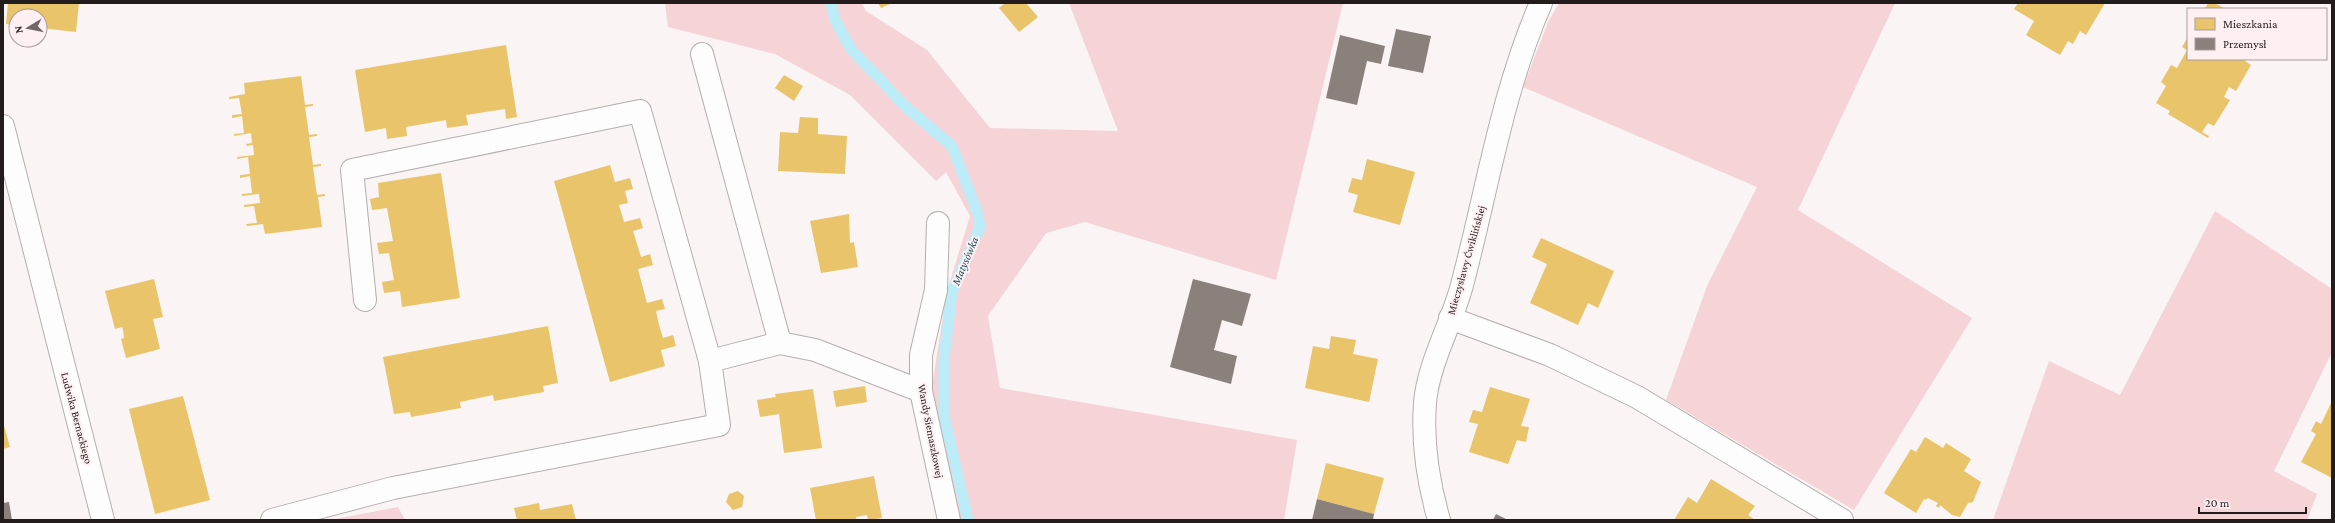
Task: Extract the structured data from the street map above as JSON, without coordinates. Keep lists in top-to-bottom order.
{
  "streets": {
    "street": ["Mieczysławy Ćwiklińskiej", "Ludwika Bernackiego", "Wandy Siemaszkowej"]
  },
  "water": ["Matysówka"],
  "legend": ["Mieszkania", "Przemysł"],
  "scale_bar": "20 m",
  "north": "left"
}
